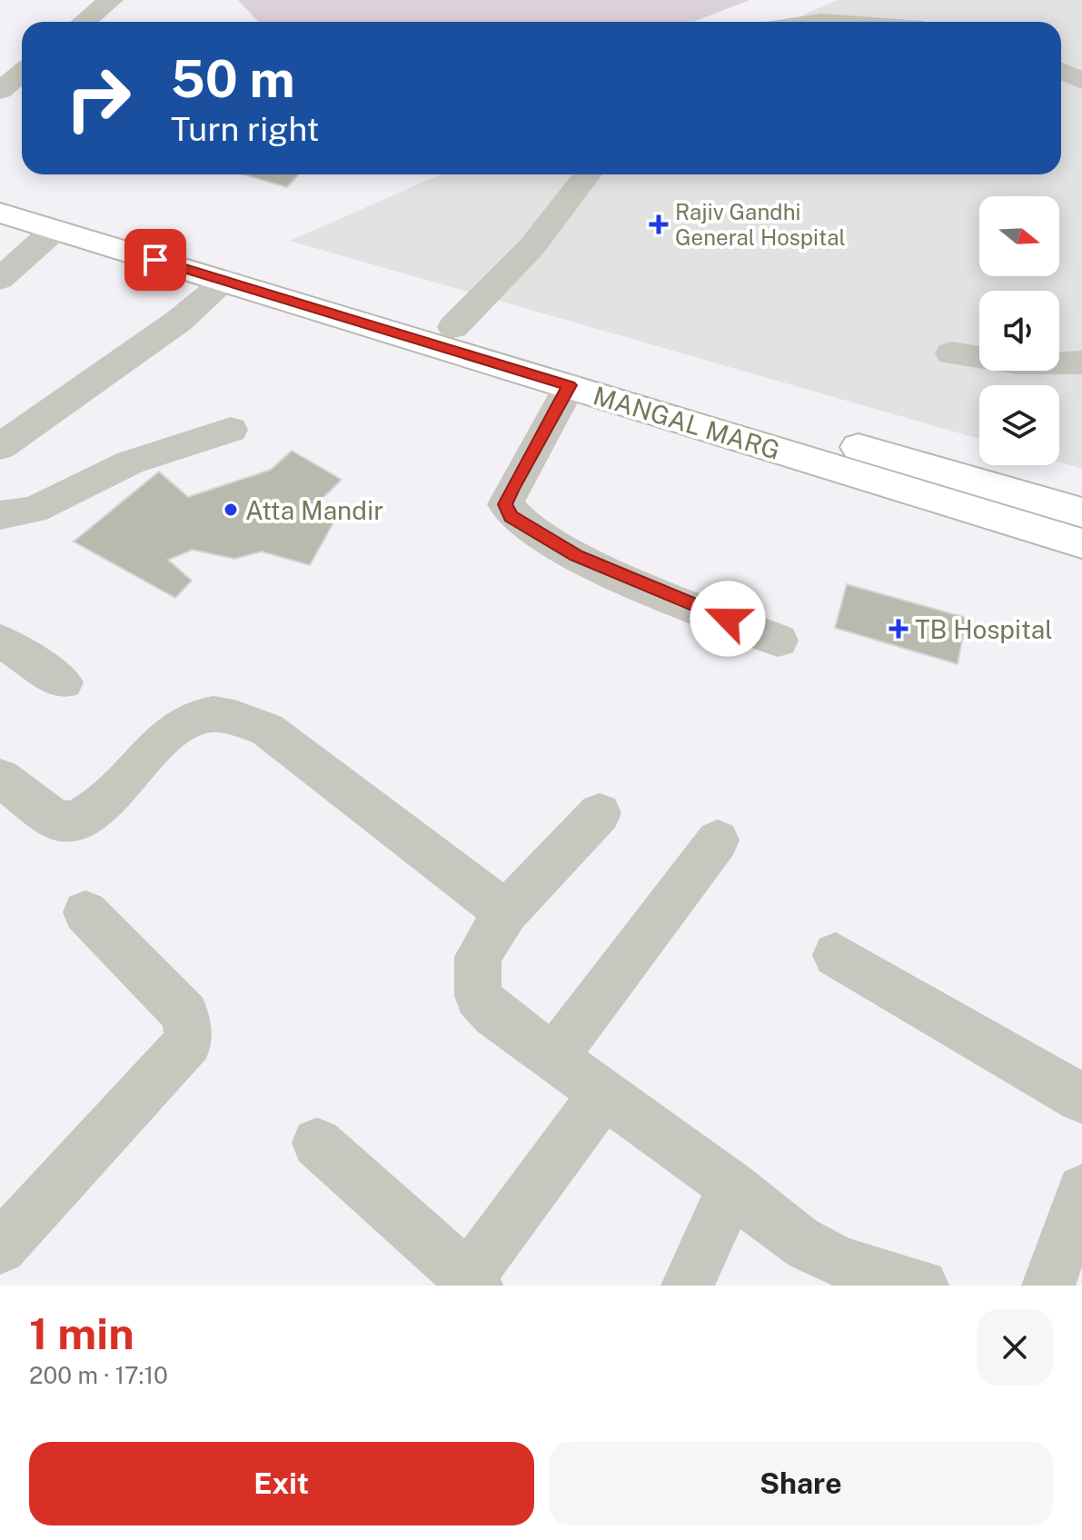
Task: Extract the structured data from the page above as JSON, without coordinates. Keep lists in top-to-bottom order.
{
  "streets": {
    "main road": ["MANGAL MARG"]
  },
  "places": {
    "health": ["Rajiv Gandhi General Hospital", "TB Hospital"],
    "other": ["Atta Mandir"]
  },
  "north": "right",
  "page": {
    "turn": ["50 m", "Turn right"],
    "heading": ["1 min", "200 m · 17:10"],
    "buttons": ["Exit", "Share"]
  }
}
